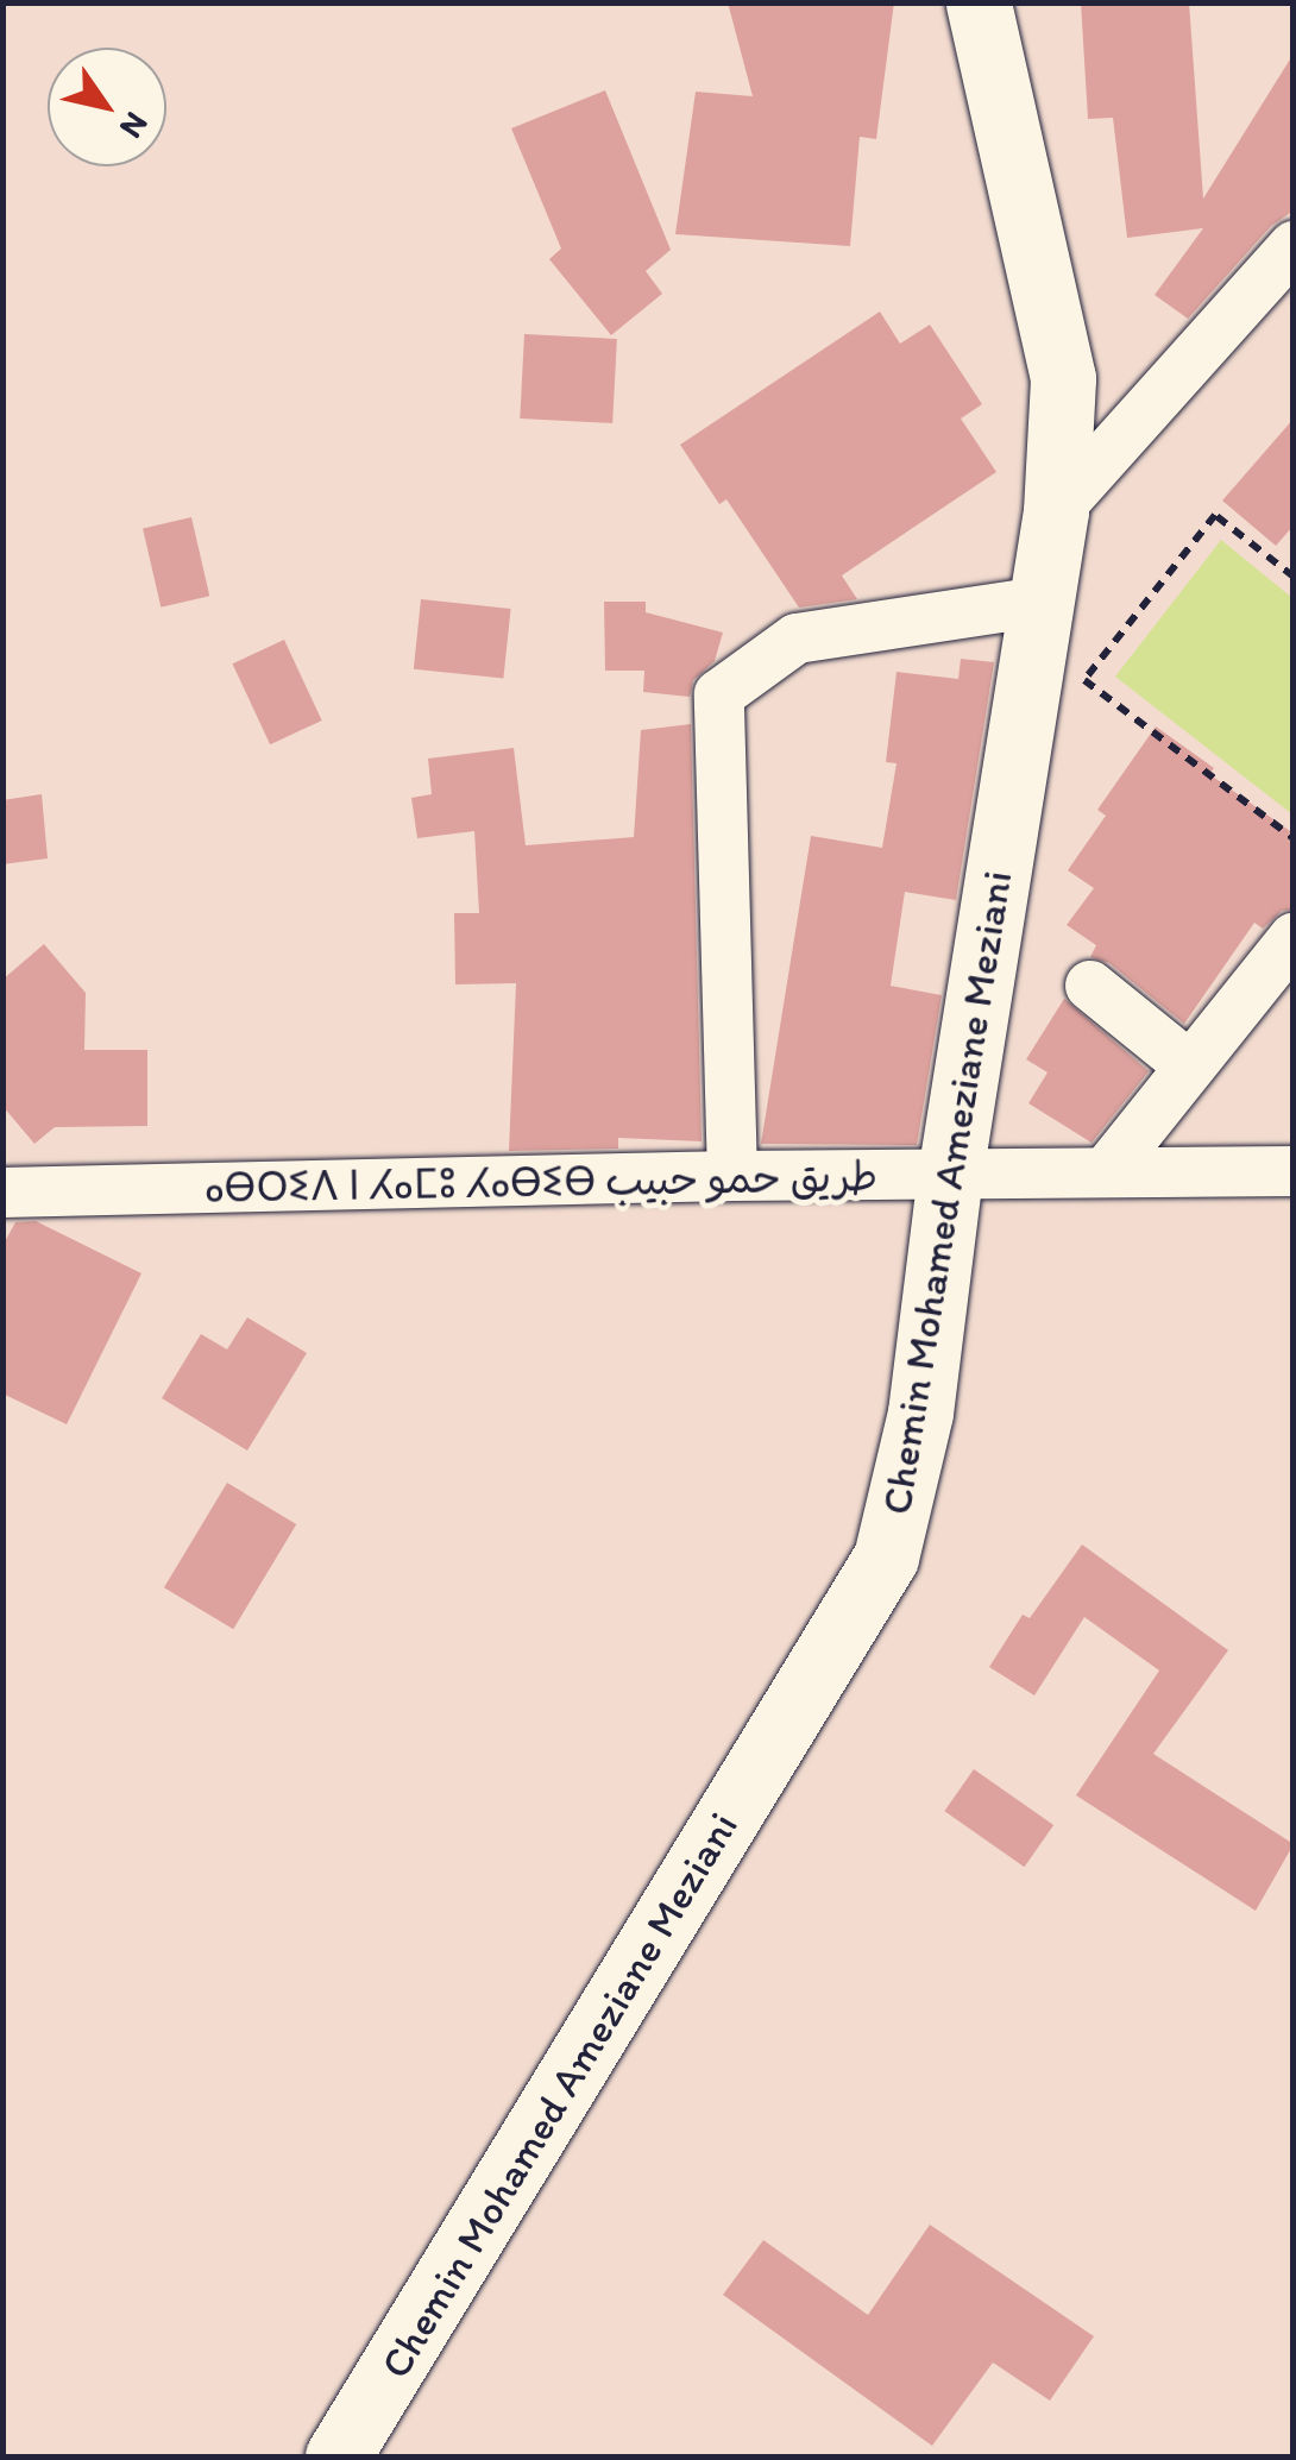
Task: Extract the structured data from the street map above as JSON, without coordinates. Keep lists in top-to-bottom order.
{
  "streets": {
    "main road": ["Chemin Mohamed Ameziane Meziani"],
    "street": ["ⴰⴱⵔⵉⴷ ⵏ ⵃⴰⵎⵓ ⵃⴰⴱⵉⴱ طريق حمو حبيب"]
  },
  "crossings": [
    ["ⴰⴱⵔⵉⴷ ⵏ ⵃⴰⵎⵓ ⵃⴰⴱⵉⴱ طريق حمو حبيب", "Chemin Mohamed Ameziane Meziani"]
  ],
  "north": "bottom right"
}
